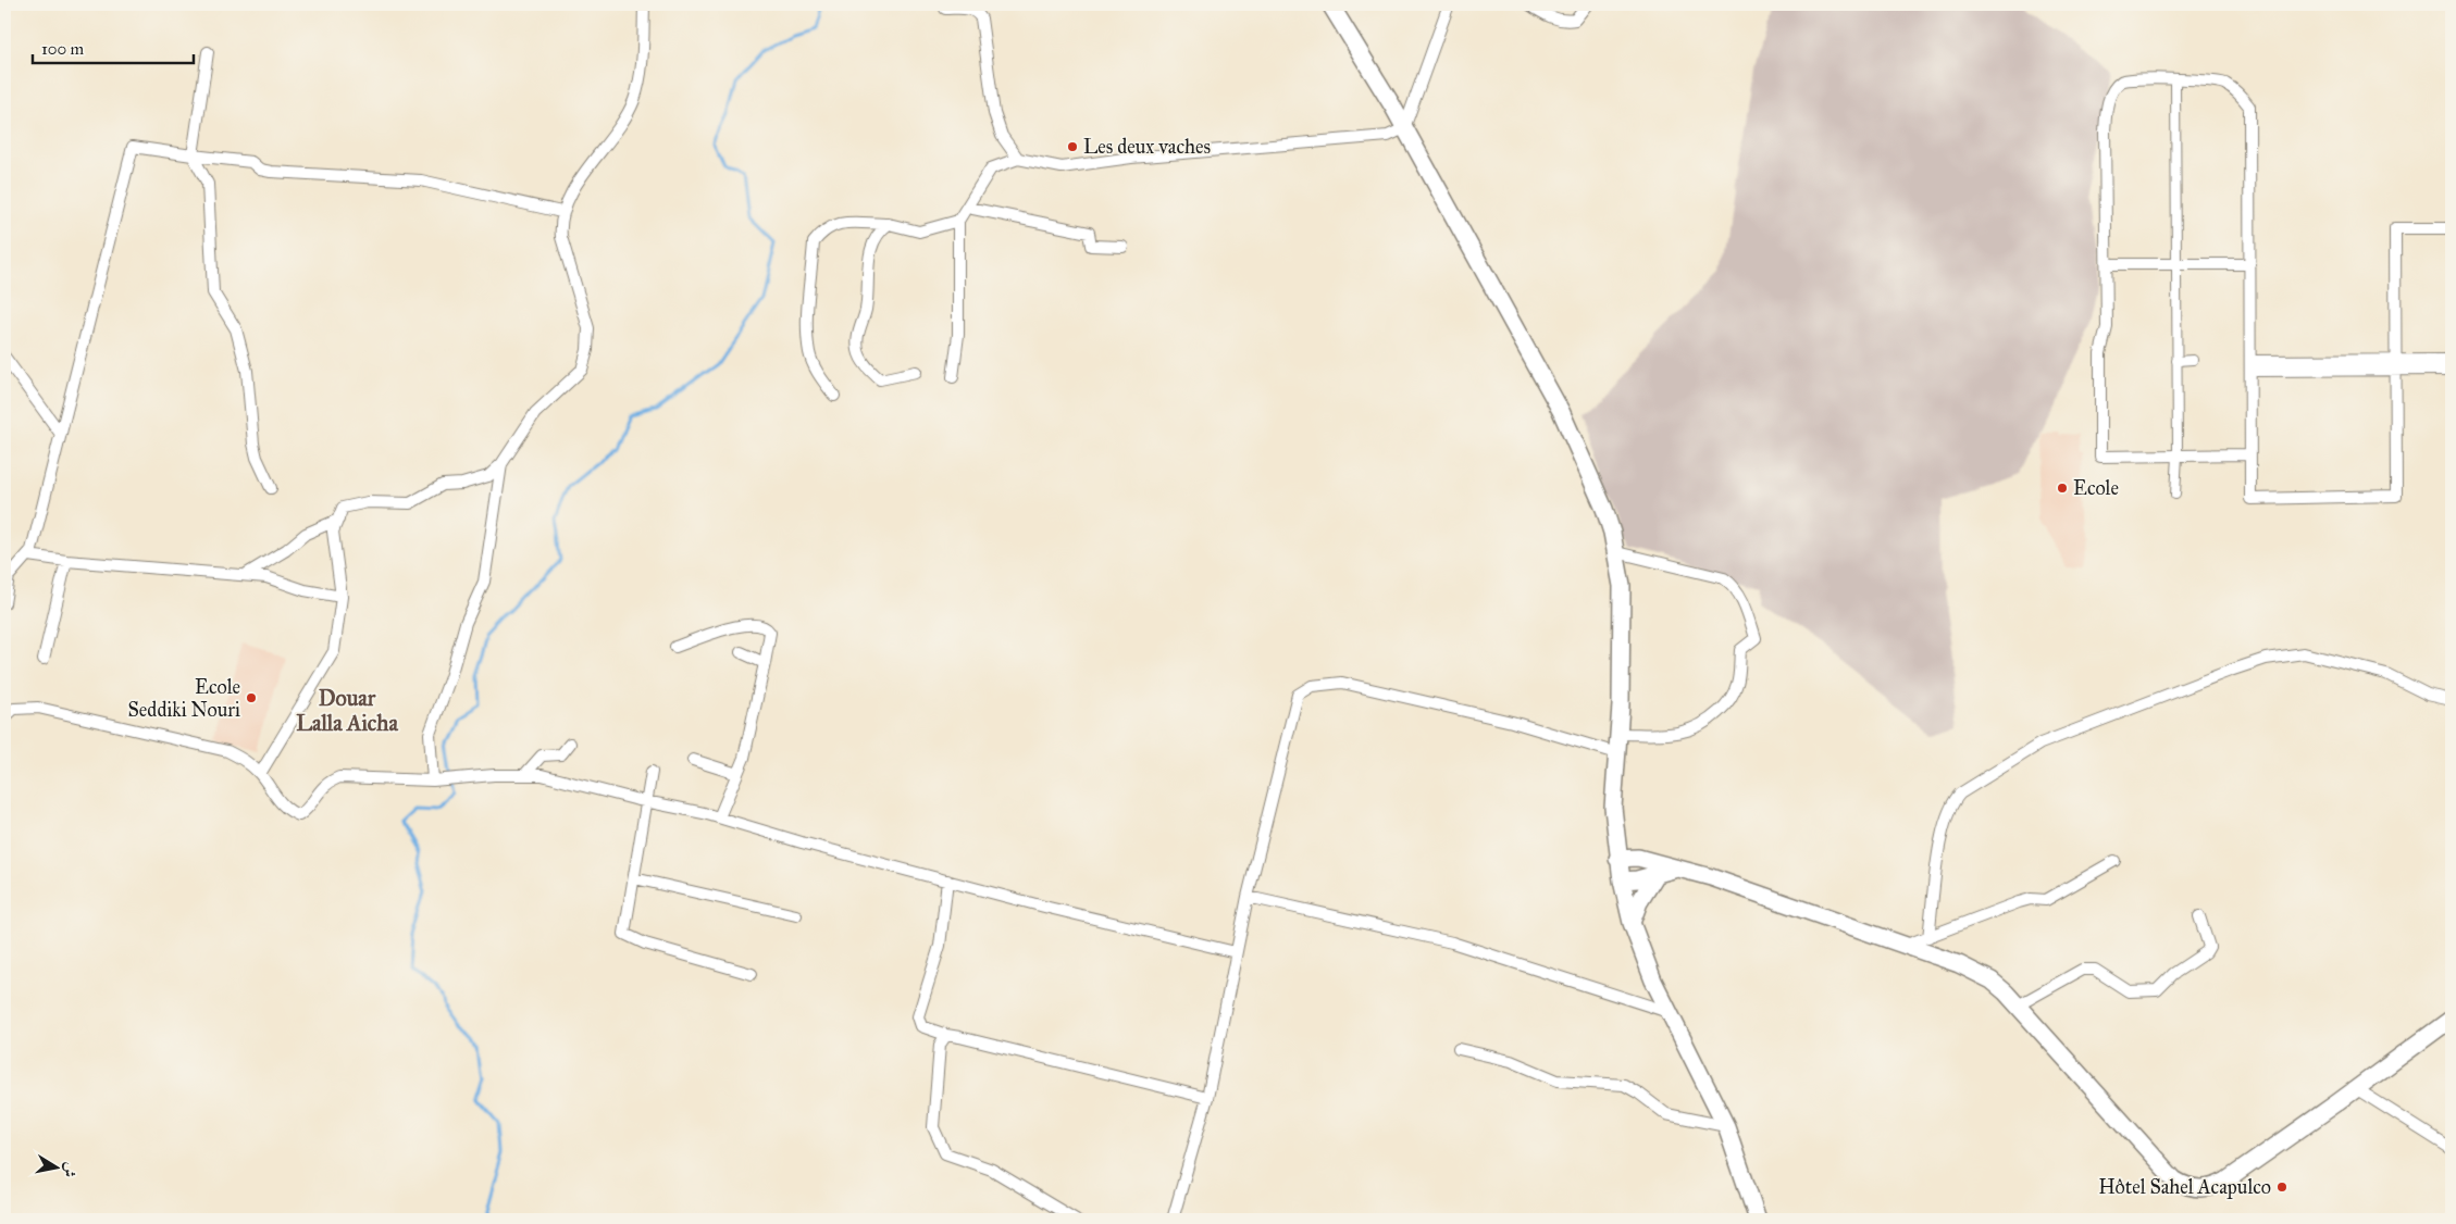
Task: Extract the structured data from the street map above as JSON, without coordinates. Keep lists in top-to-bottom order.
{
  "districts": ["Douar Lalla Aicha"],
  "places": [
    "Les deux vaches",
    "Ecole",
    "Ecole Seddiki Nouri",
    "Hôtel Sahel Acapulco"
  ],
  "scale_bar": "100 m",
  "north": "right"
}
